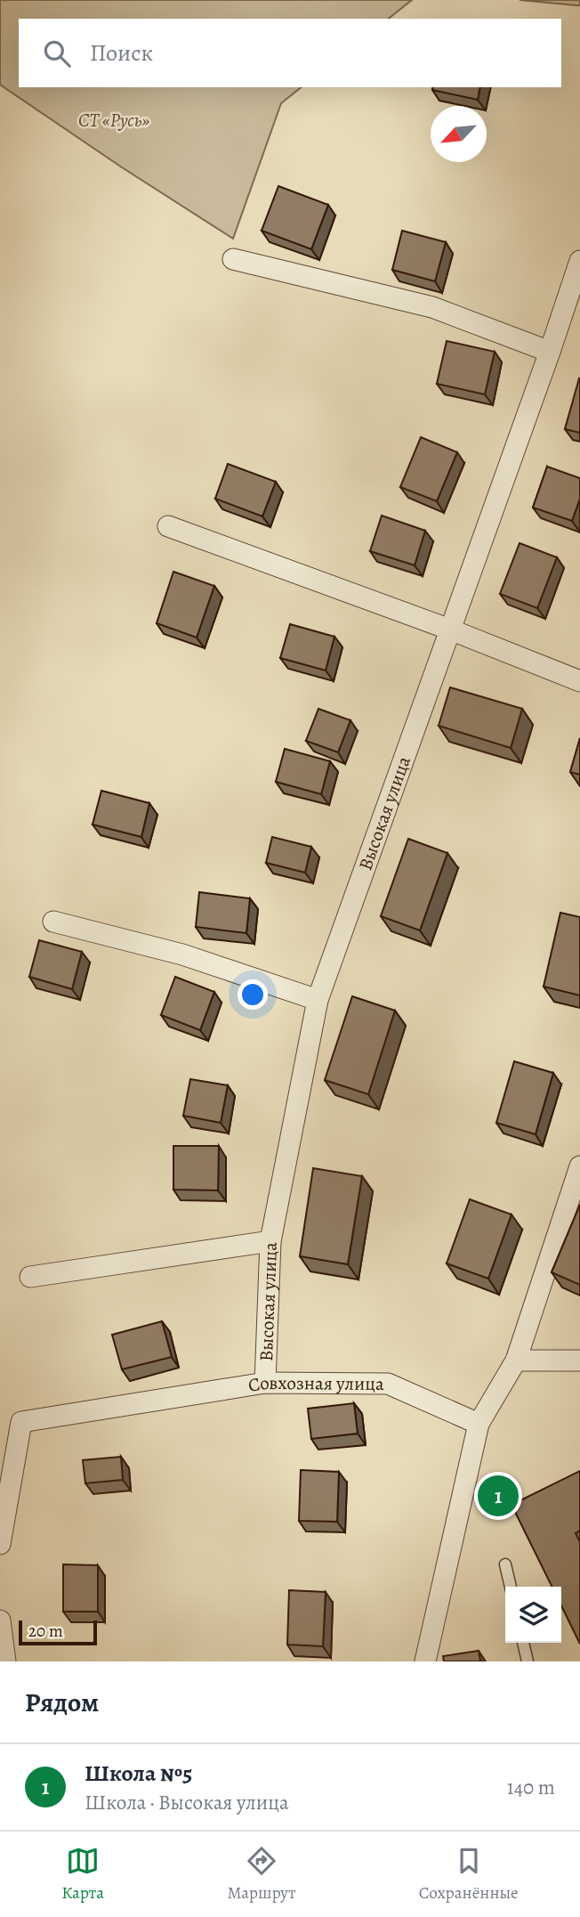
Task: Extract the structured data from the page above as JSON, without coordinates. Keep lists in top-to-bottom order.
{
  "streets": {
    "street": ["Высокая улица", "Совхозная улица"]
  },
  "crossings": [
    ["Высокая улица", "Совхозная улица"]
  ],
  "parks": ["СТ «Русь»"],
  "scale_bar": "20 m",
  "north": "bottom left",
  "page": {
    "search": "Поиск",
    "pins": "1",
    "scale": "20 m",
    "heading": "Рядом",
    "list": [
      {
        "mark": "1",
        "name": "Школа №5",
        "note": "Школа · Высокая улица",
        "value": "140 m"
      }
    ],
    "nav": ["Карта", "Маршрут", "Сохранённые"]
  }
}
